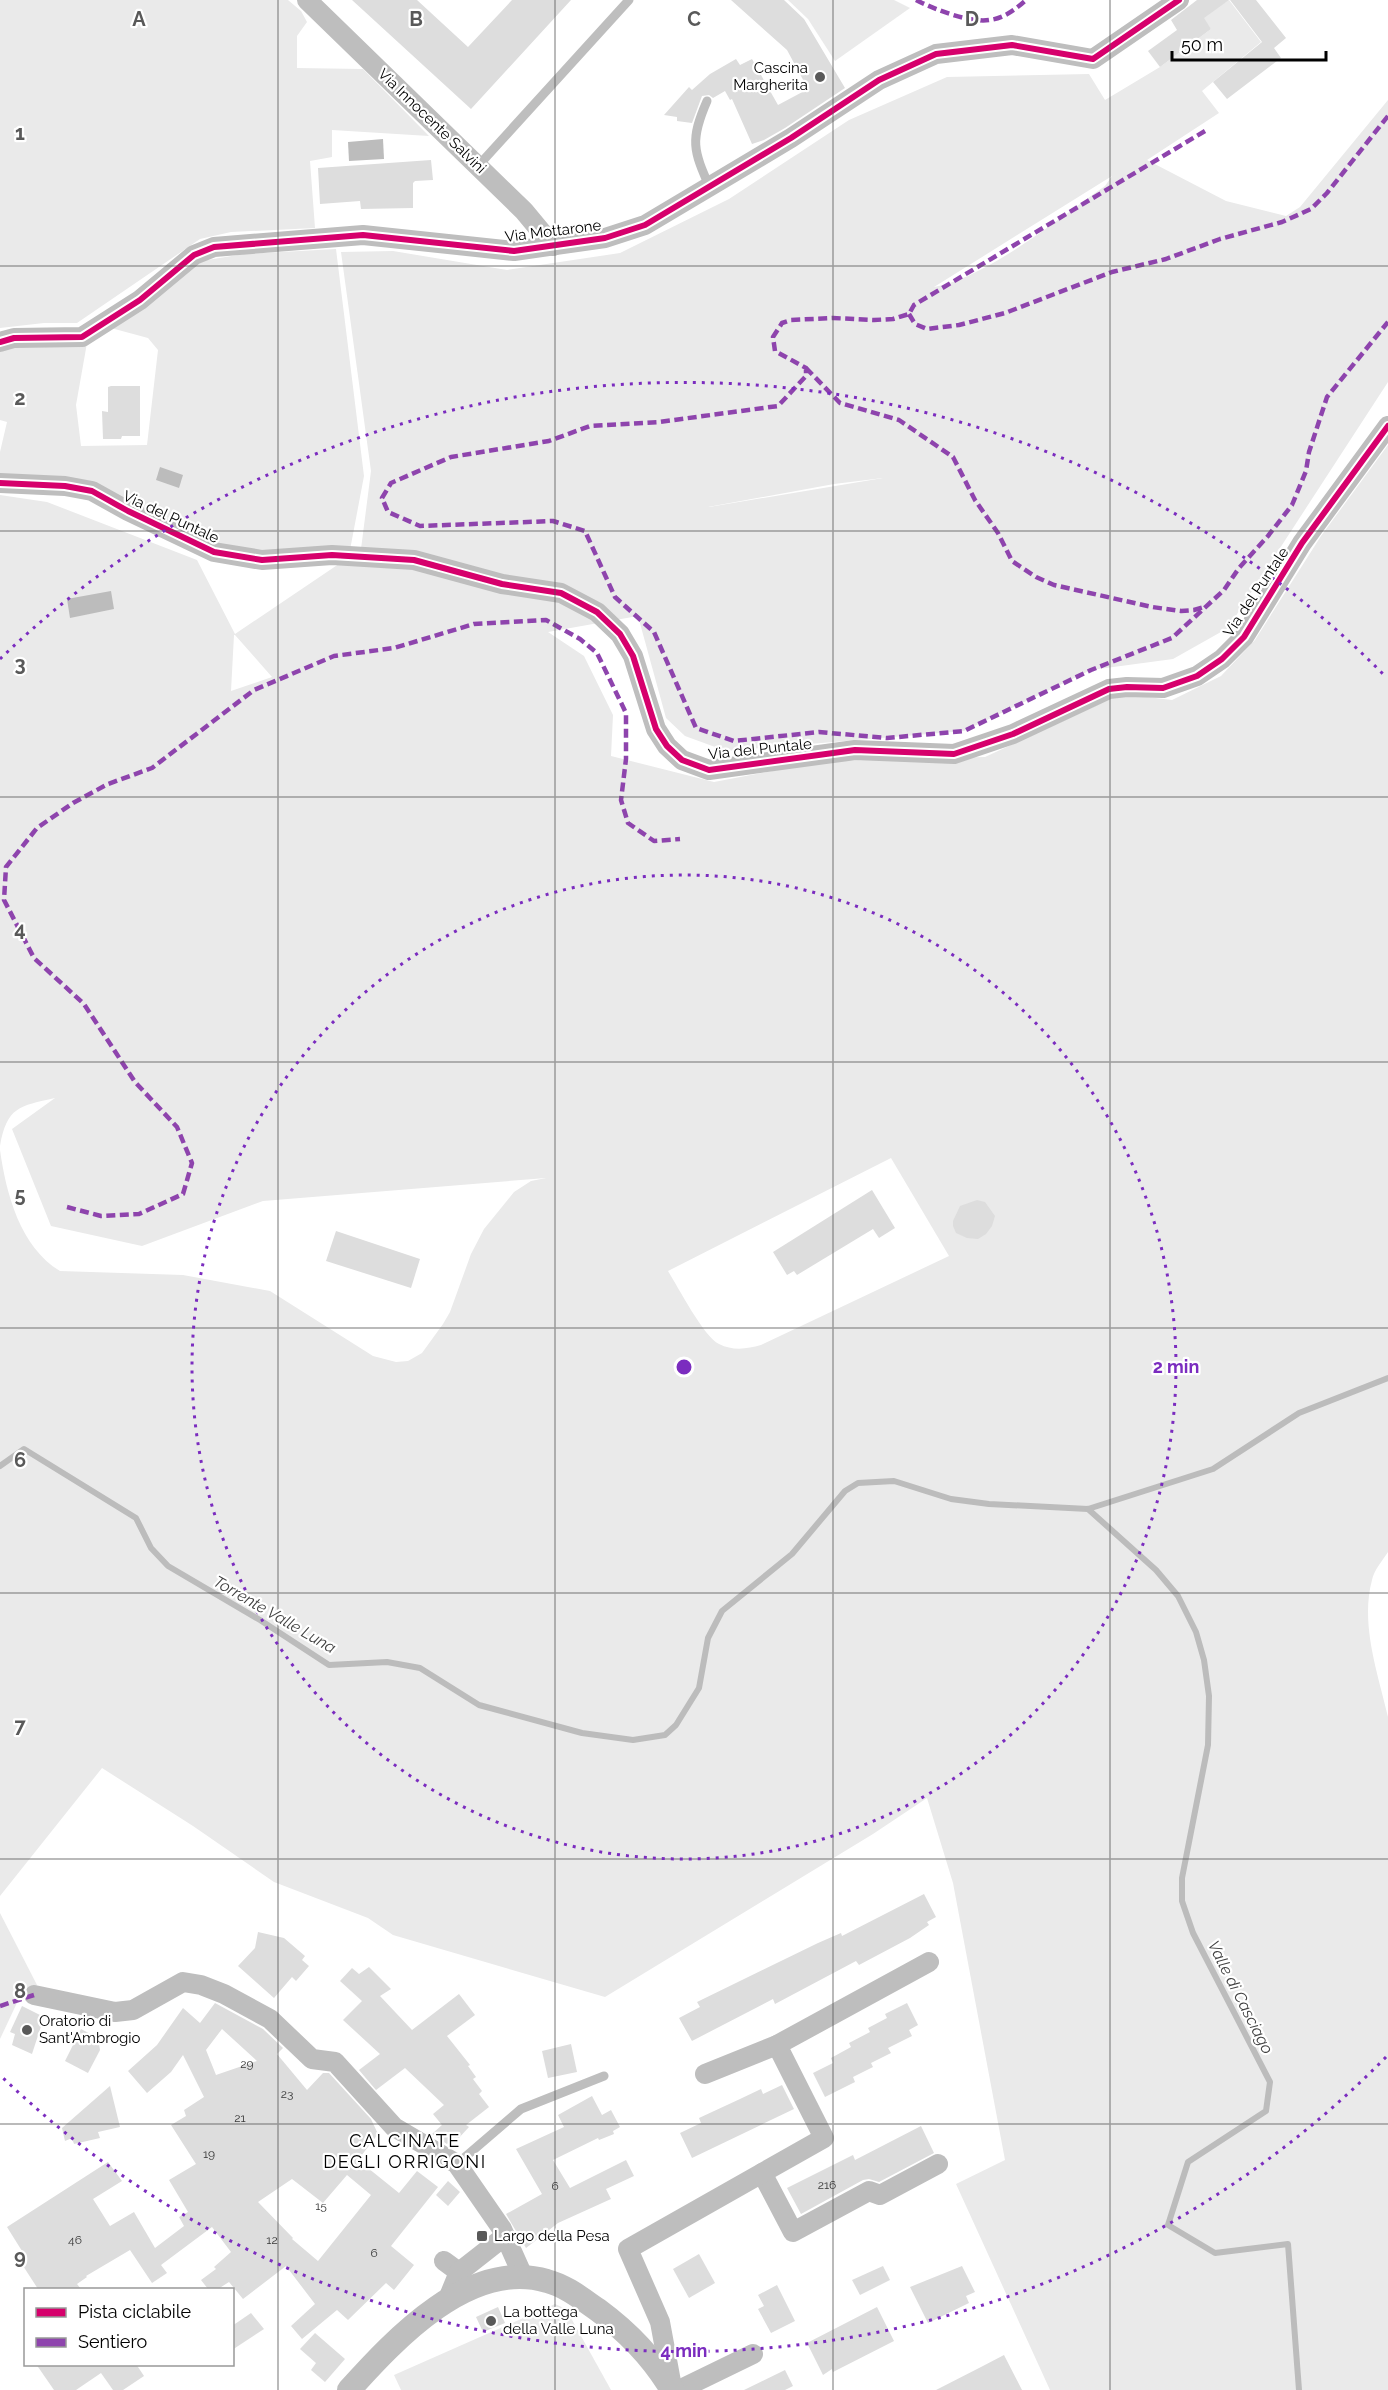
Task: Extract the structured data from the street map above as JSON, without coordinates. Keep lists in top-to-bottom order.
{
  "streets": {
    "street": ["Via Innocente Salvini", "Via Mottarone", "Via del Puntale"]
  },
  "crossings": [
    ["Via Innocente Salvini", "Via Mottarone"]
  ],
  "districts": ["CALCINATE DEGLI ORRIGONI"],
  "water": ["Torrente Valle Luna", "Valle di Casciago"],
  "places": {
    "other": ["Cascina Margherita", "Oratorio di Sant'Ambrogio", "La bottega della Valle Luna"],
    "transit": ["Largo della Pesa"]
  },
  "house_numbers": [
    "29",
    "23",
    "21",
    "19",
    "216",
    "6",
    "15",
    "46",
    "12",
    "6"
  ],
  "legend": ["Pista ciclabile", "Sentiero"],
  "scale_bar": "50 m",
  "grid": {
    "columns": [
      "A",
      "B",
      "C",
      "D"
    ],
    "rows": [
      "1",
      "2",
      "3",
      "4",
      "5",
      "6",
      "7",
      "8",
      "9"
    ]
  },
  "rings": ["2 min", "4 min"]
}
